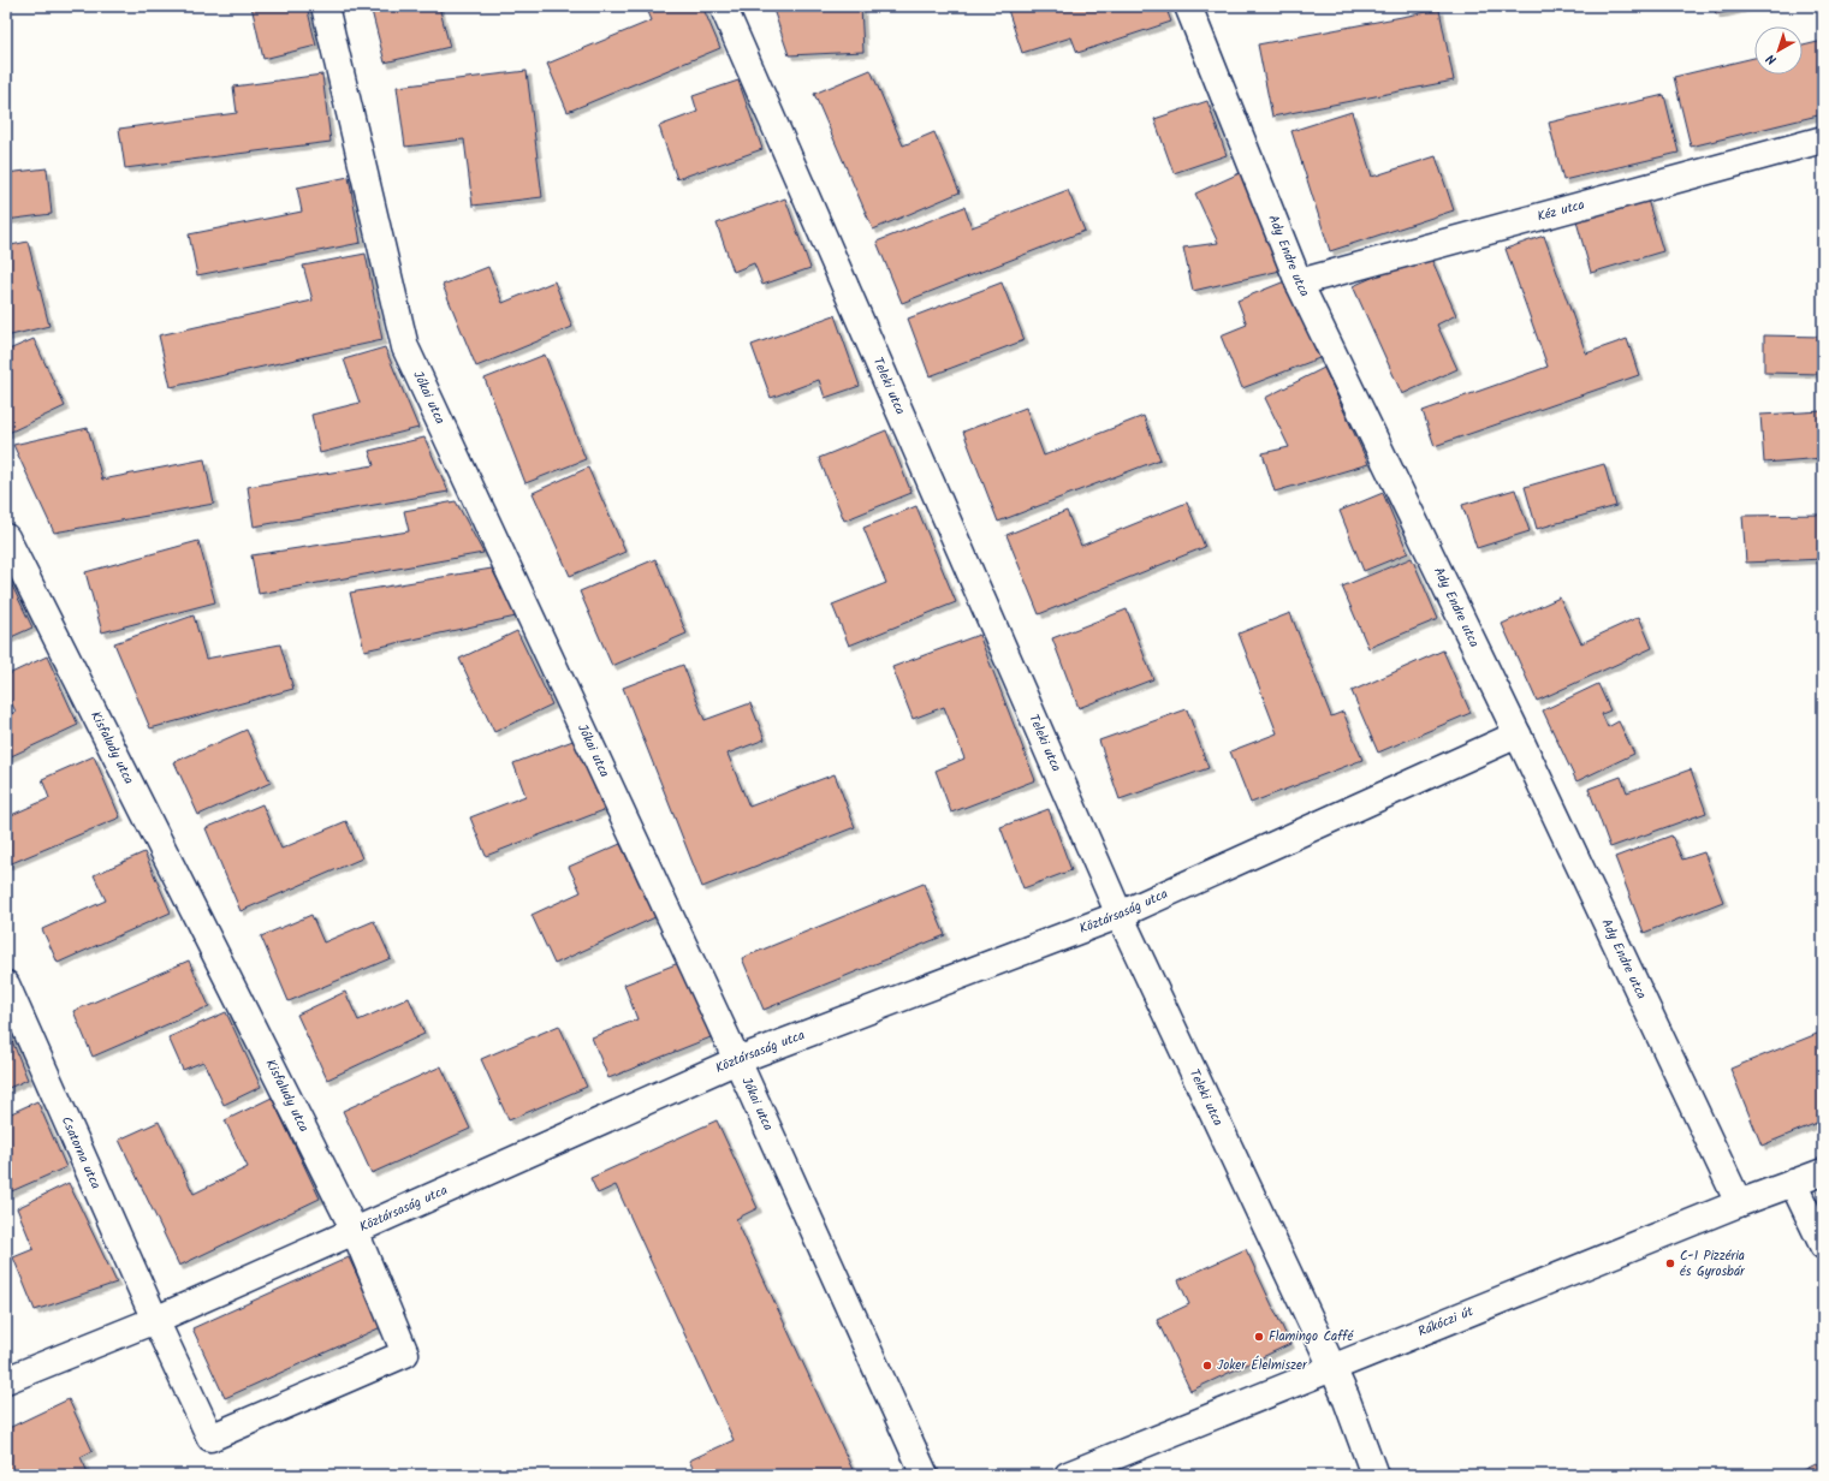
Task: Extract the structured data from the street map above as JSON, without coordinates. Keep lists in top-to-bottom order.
{
  "streets": {
    "street": [
      "Kéz utca",
      "Ady Endre utca",
      "Teleki utca",
      "Jókai utca",
      "Kisfaludy utca",
      "Köztársaság utca",
      "Csatorna utca",
      "Rákóczi út"
    ]
  },
  "crossings": [
    ["Kéz utca", "Ady Endre utca"],
    ["Ady Endre utca", "Köztársaság utca"],
    ["Ady Endre utca", "Rákóczi út"],
    ["Teleki utca", "Köztársaság utca"],
    ["Teleki utca", "Rákóczi út"],
    ["Jókai utca", "Köztársaság utca"],
    ["Kisfaludy utca", "Köztársaság utca"],
    ["Kisfaludy utca", "Csatorna utca"],
    ["Köztársaság utca", "Csatorna utca"]
  ],
  "places": ["C-1 Pizzéria és Gyrosbár", "Flamingo Caffé", "Joker Élelmiszer"],
  "north": "bottom left"
}
